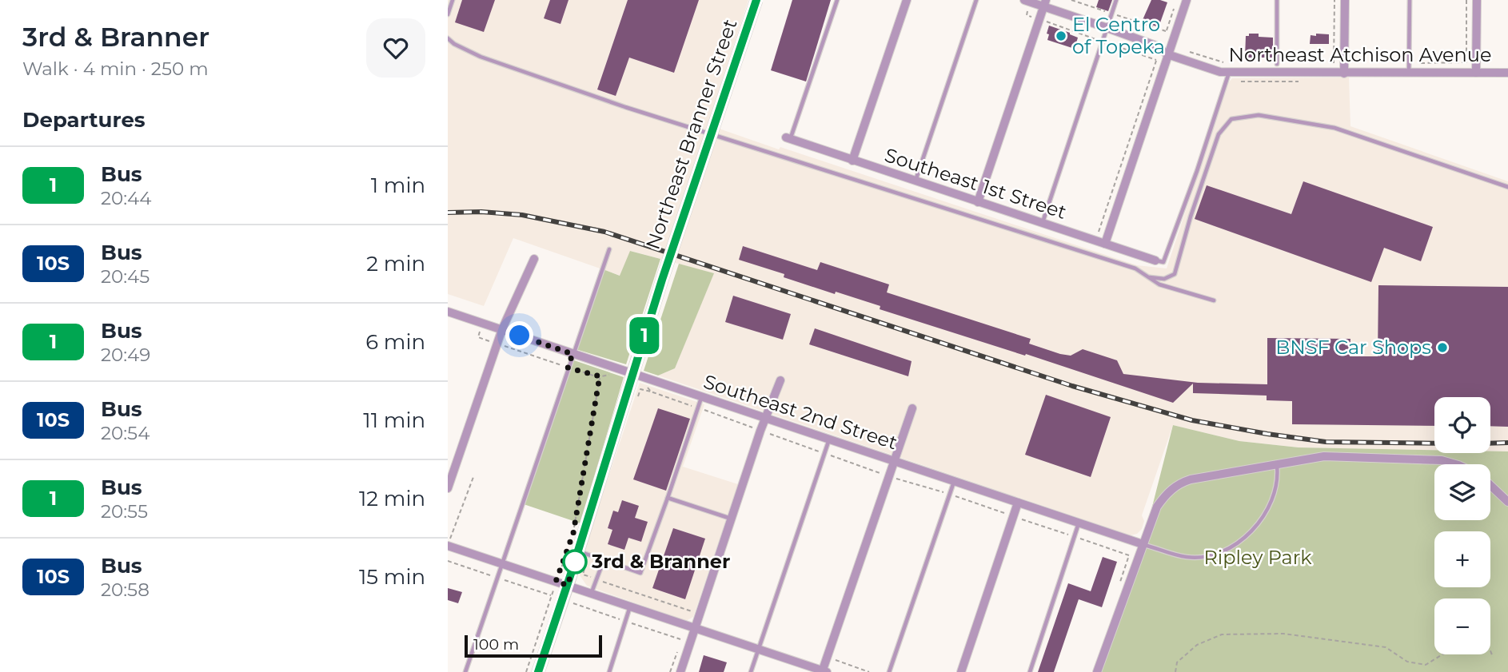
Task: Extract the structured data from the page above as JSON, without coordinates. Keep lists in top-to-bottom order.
{
  "streets": {
    "main road": ["Northeast Branner Street"],
    "street": ["Northeast Atchison Avenue", "Southeast 1st Street", "Southeast 2nd Street"]
  },
  "parks": ["Ripley Park"],
  "places": ["El Centro of Topeka", "BNSF Car Shops", "3rd & Branner"],
  "lines": ["bus line 1"],
  "scale_bar": "100 m",
  "page": {
    "heading": [
      ["3rd & Branner", "Walk · 4 min · 250 m"],
      "Departures"
    ],
    "on_map": "1",
    "list": [
      {
        "mark": "1",
        "name": "Bus",
        "note": "20:44",
        "value": "1 min"
      },
      {
        "mark": "10S",
        "name": "Bus",
        "note": "20:45",
        "value": "2 min"
      },
      {
        "mark": "1",
        "name": "Bus",
        "note": "20:49",
        "value": "6 min"
      },
      {
        "mark": "10S",
        "name": "Bus",
        "note": "20:54",
        "value": "11 min"
      },
      {
        "mark": "1",
        "name": "Bus",
        "note": "20:55",
        "value": "12 min"
      },
      {
        "mark": "10S",
        "name": "Bus",
        "note": "20:58",
        "value": "15 min"
      }
    ],
    "map_buttons": ["+", "−"],
    "scale": "100 m"
  }
}
